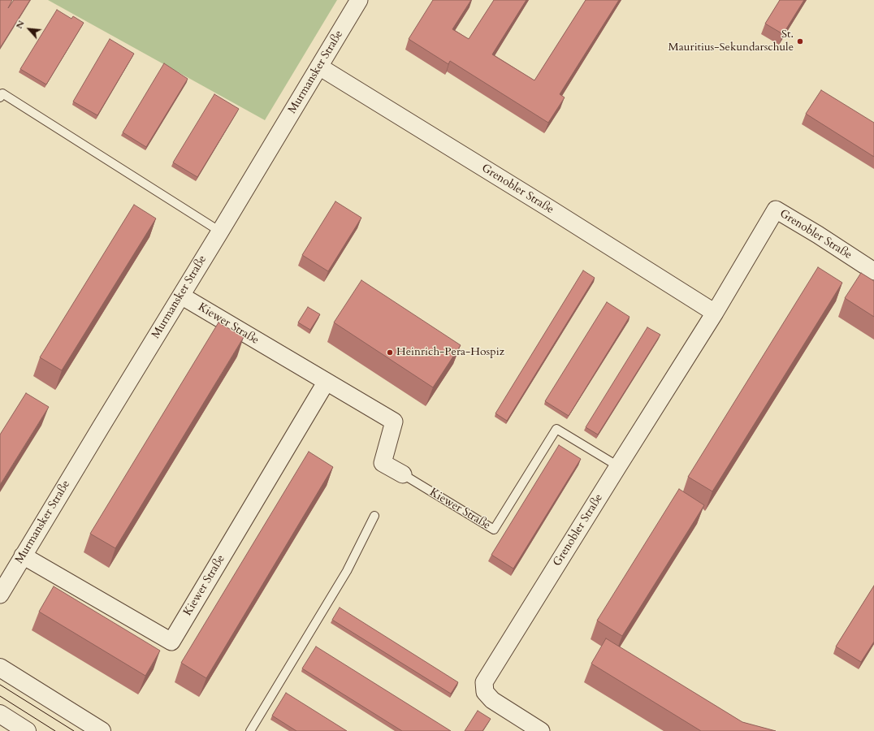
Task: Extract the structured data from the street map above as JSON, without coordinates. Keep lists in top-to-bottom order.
{
  "streets": {
    "street": ["Murmansker Straße", "Grenobler Straße", "Kiewer Straße"]
  },
  "crossings": [
    ["Murmansker Straße", "Grenobler Straße"],
    ["Murmansker Straße", "Kiewer Straße"],
    ["Grenobler Straße", "Kiewer Straße"]
  ],
  "places": ["St. Mauritius-Sekundarschule", "Heinrich-Pera-Hospiz"],
  "north": "top left"
}
